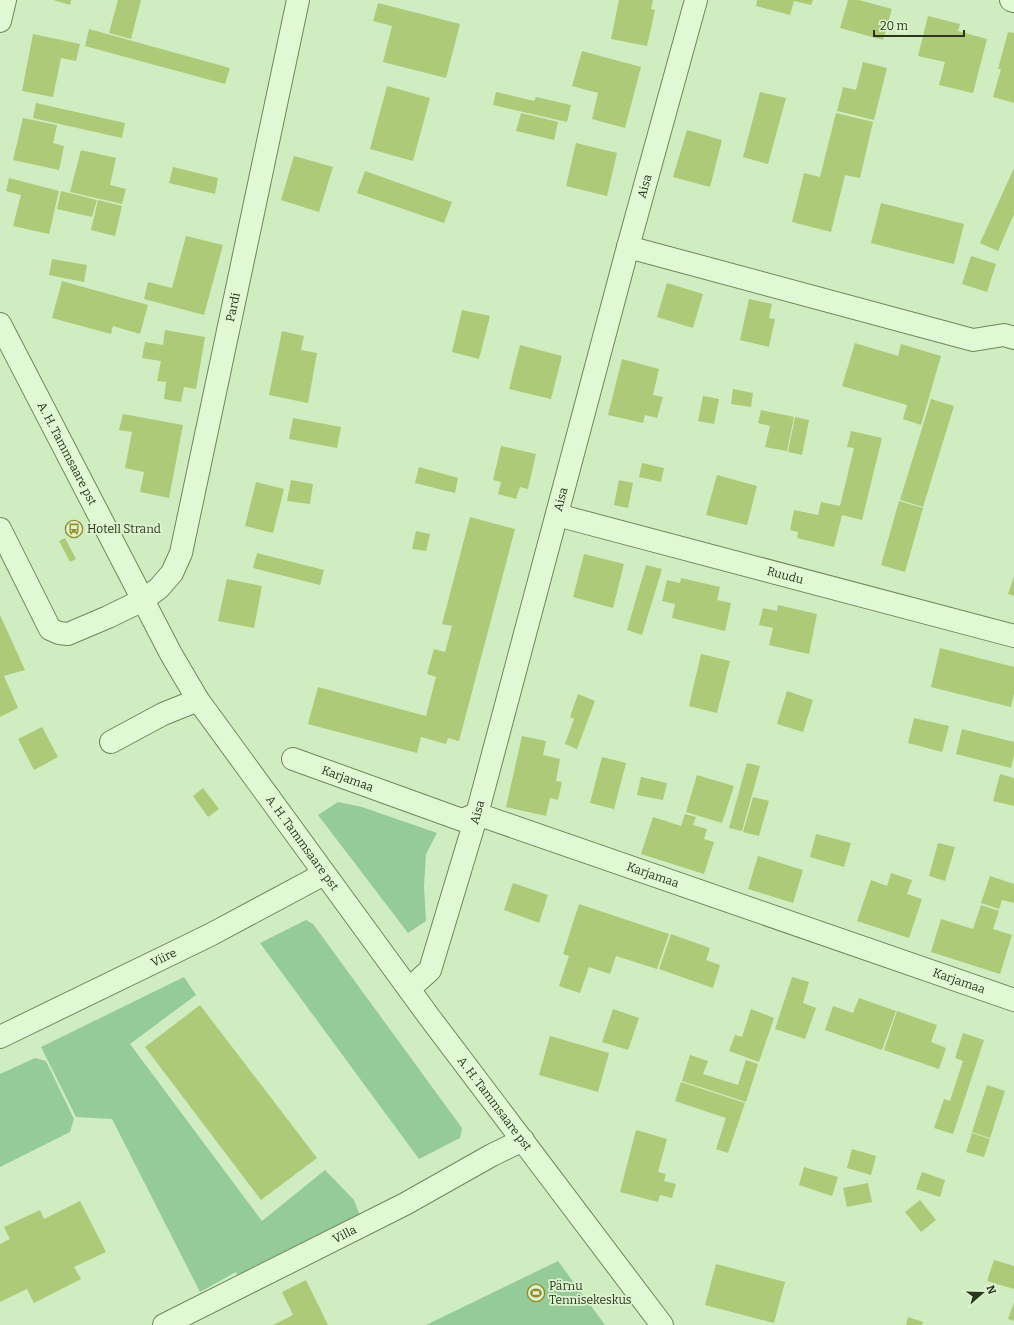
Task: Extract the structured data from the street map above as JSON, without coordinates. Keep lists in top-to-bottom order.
{
  "streets": {
    "street": [
      "Aisa",
      "Pardi",
      "A. H. Tammsaare pst",
      "Ruudu",
      "Karjamaa",
      "Viire",
      "Villa"
    ]
  },
  "crossings": [
    ["Aisa", "A. H. Tammsaare pst"],
    ["Aisa", "Ruudu"],
    ["Aisa", "Karjamaa"],
    ["Pardi", "A. H. Tammsaare pst"],
    ["A. H. Tammsaare pst", "Viire"],
    ["A. H. Tammsaare pst", "Villa"]
  ],
  "places": {
    "bus stop": ["Hotell Strand"],
    "sports": ["Pärnu Tennisekeskus"]
  },
  "scale_bar": "20 m",
  "north": "right"
}
